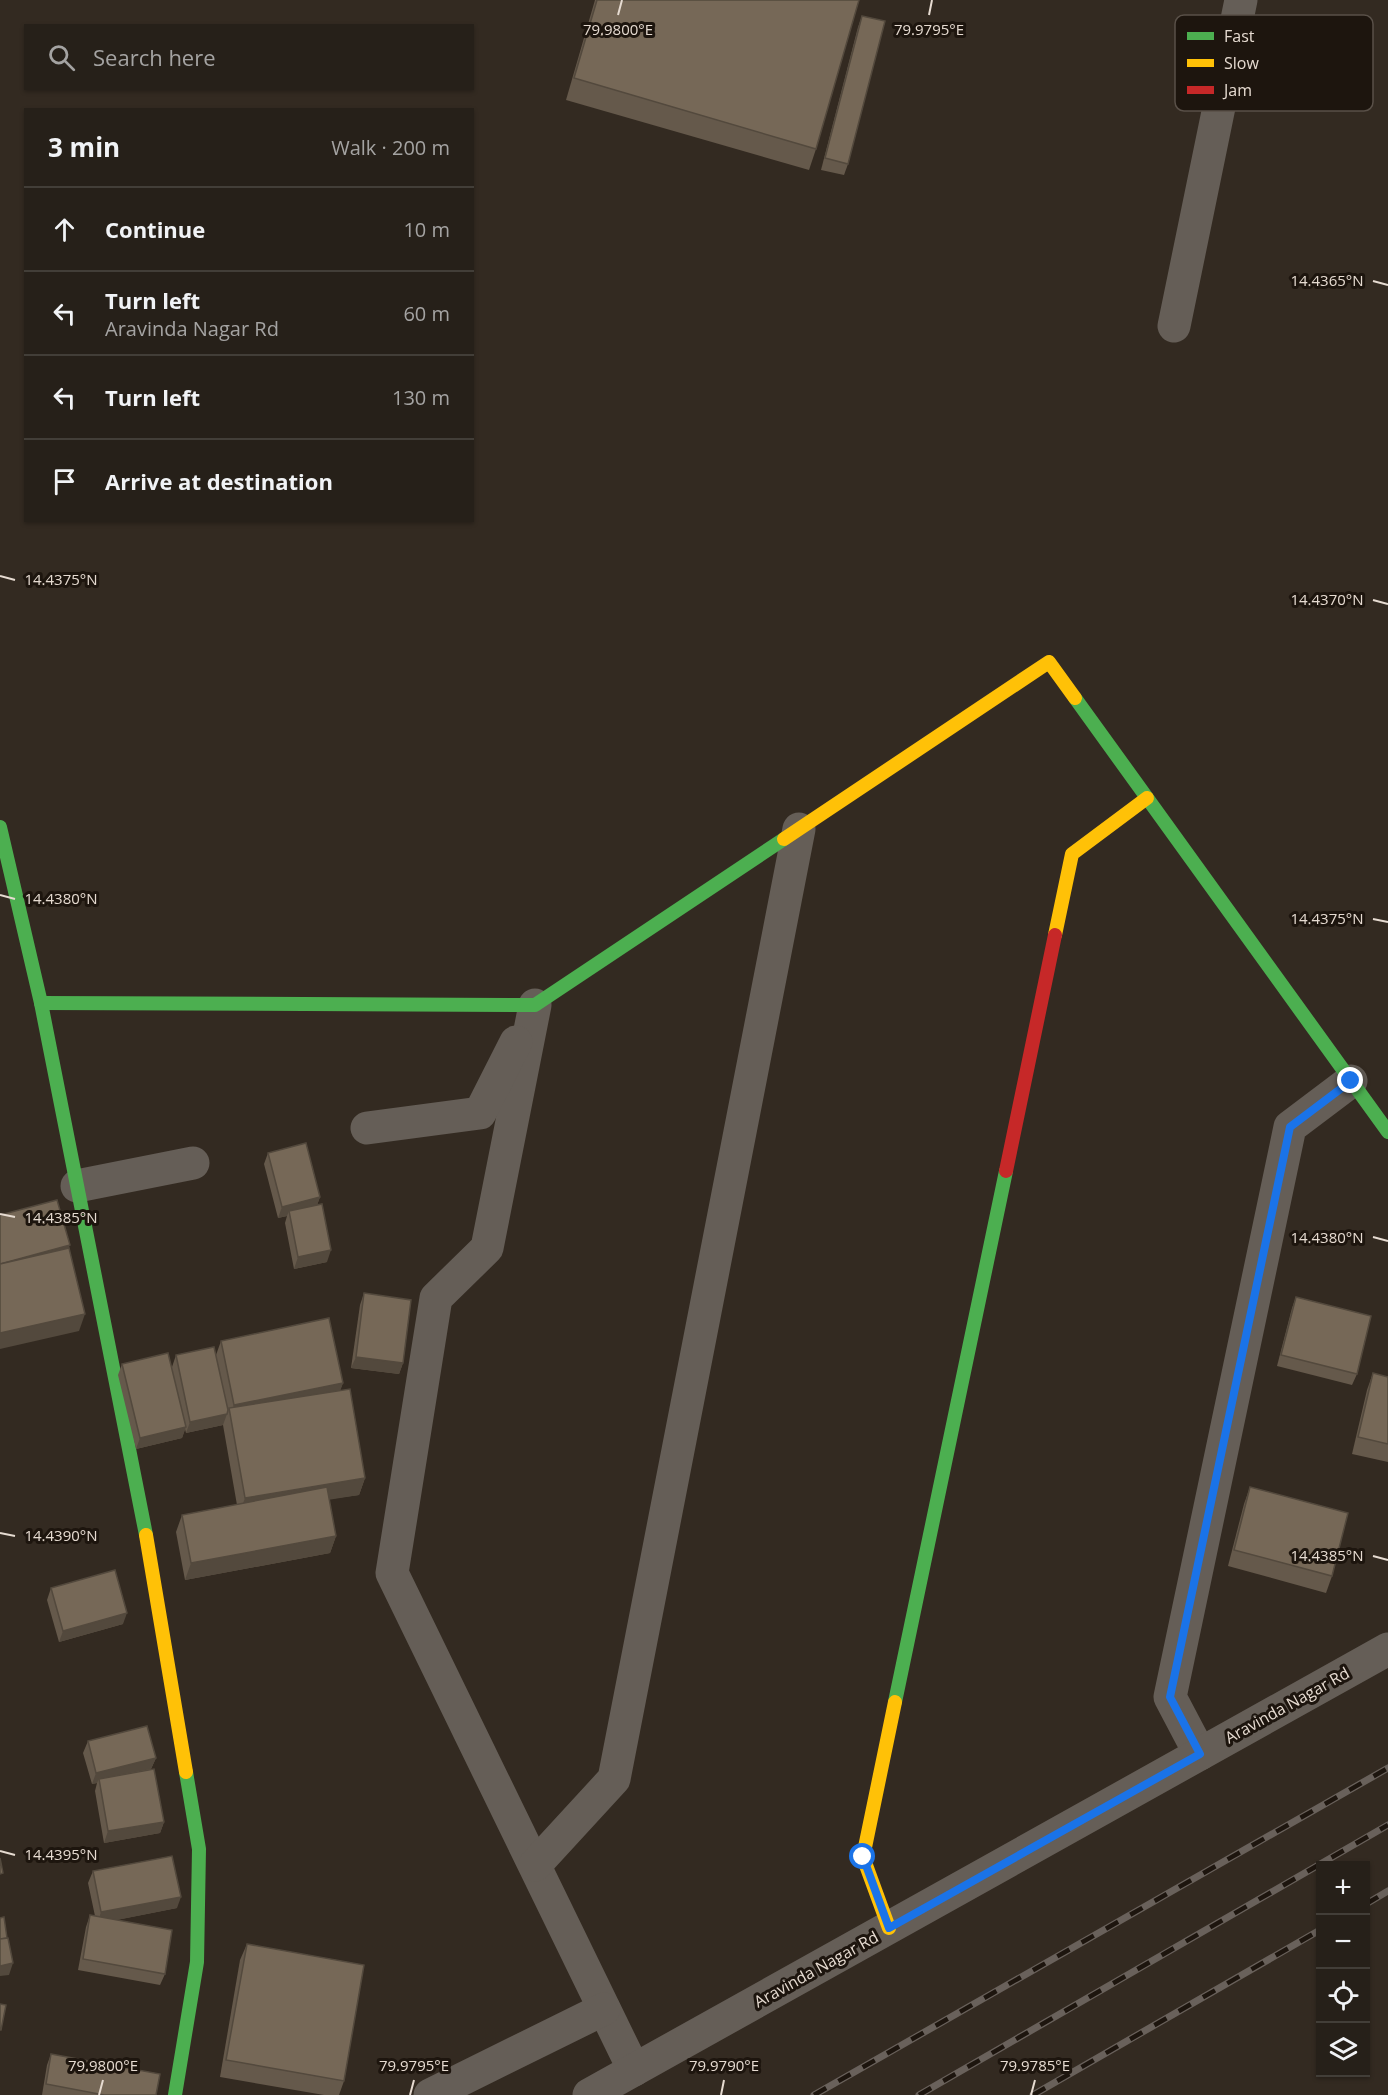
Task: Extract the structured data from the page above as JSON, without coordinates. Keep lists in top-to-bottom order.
{
  "streets": {
    "street": ["Aravinda Nagar Rd"]
  },
  "legend": ["Fast", "Slow", "Jam"],
  "page": {
    "search": "Search here",
    "heading": ["3 min", "Walk · 200 m"],
    "list": [
      ["Continue", "10 m"],
      ["Turn left", "Aravinda Nagar Rd", "60 m"],
      ["Turn left", "130 m"],
      "Arrive at destination"
    ],
    "map_buttons": ["+", "−"]
  },
  "coordinates": [
    "79.9800°E",
    "79.9795°E",
    "14.4365°N",
    "14.4375°N",
    "14.4370°N",
    "14.4380°N",
    "14.4385°N",
    "14.4390°N",
    "14.4395°N",
    "79.9790°E",
    "79.9785°E"
  ]
}
